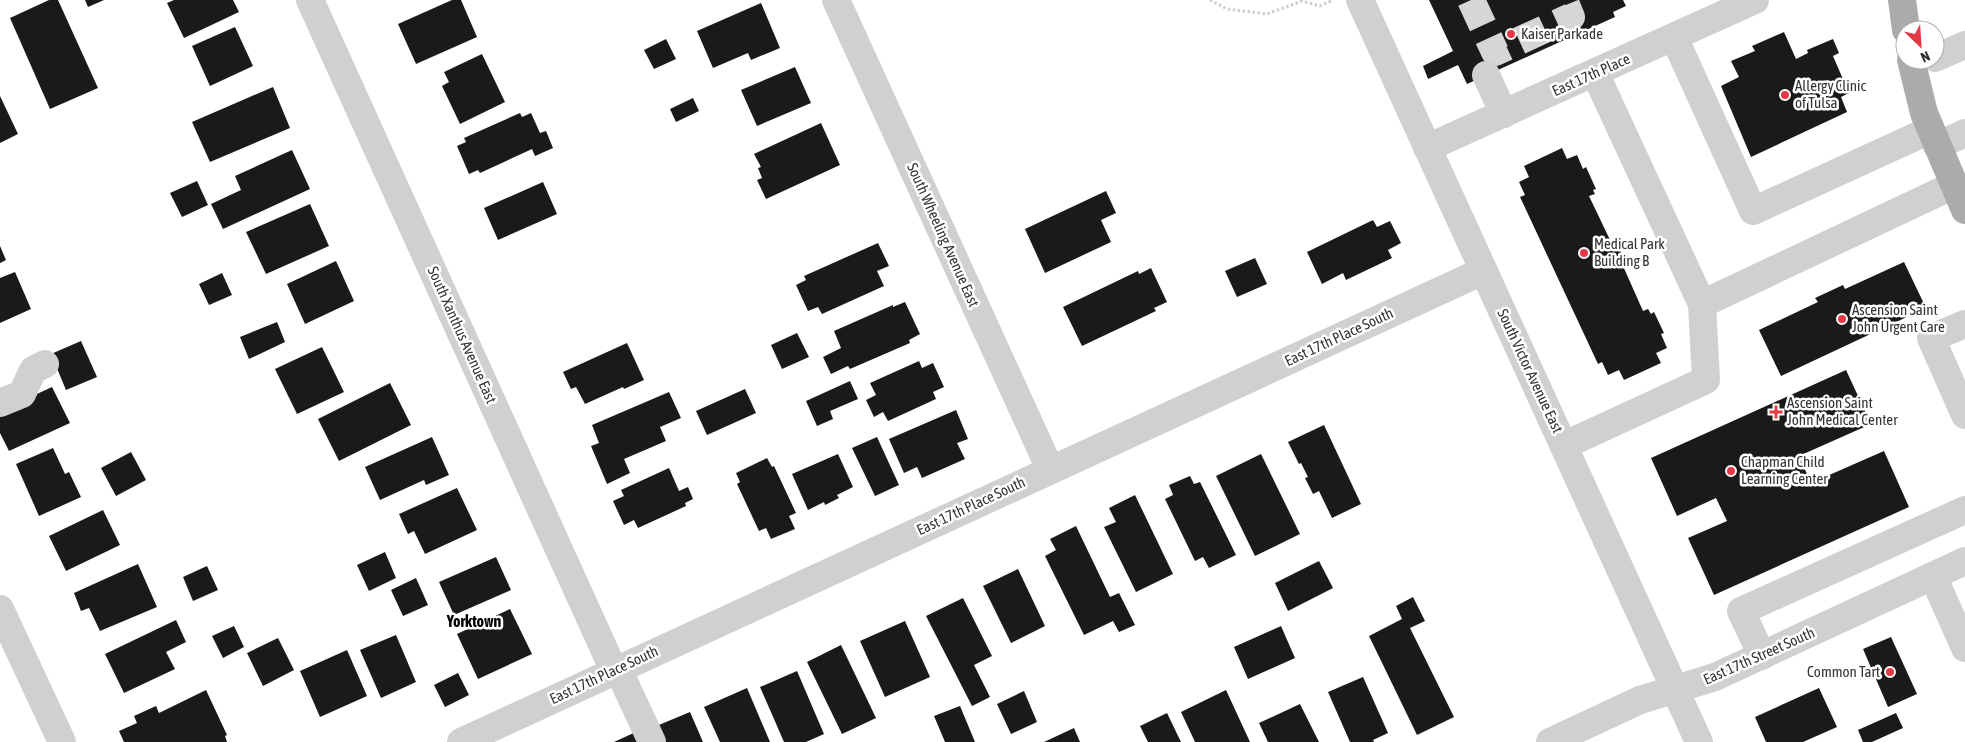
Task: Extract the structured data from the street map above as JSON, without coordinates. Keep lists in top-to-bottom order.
{
  "streets": {
    "street": [
      "East 17th Place",
      "South Wheeling Avenue East",
      "South Xanthus Avenue East",
      "East 17th Place South",
      "South Victor Avenue East",
      "East 17th Street South"
    ]
  },
  "crossings": [
    ["East 17th Place", "South Victor Avenue East"],
    ["South Wheeling Avenue East", "East 17th Place South"],
    ["South Xanthus Avenue East", "East 17th Place South"],
    ["East 17th Place South", "South Victor Avenue East"],
    ["South Victor Avenue East", "East 17th Street South"]
  ],
  "districts": ["Yorktown"],
  "places": {
    "other": [
      "Kaiser Parkade",
      "Allergy Clinic of Tulsa",
      "Medical Park Building B",
      "Ascension Saint John Urgent Care",
      "Chapman Child Learning Center",
      "Common Tart"
    ],
    "health": ["Ascension Saint John Medical Center"]
  },
  "north": "bottom right"
}
